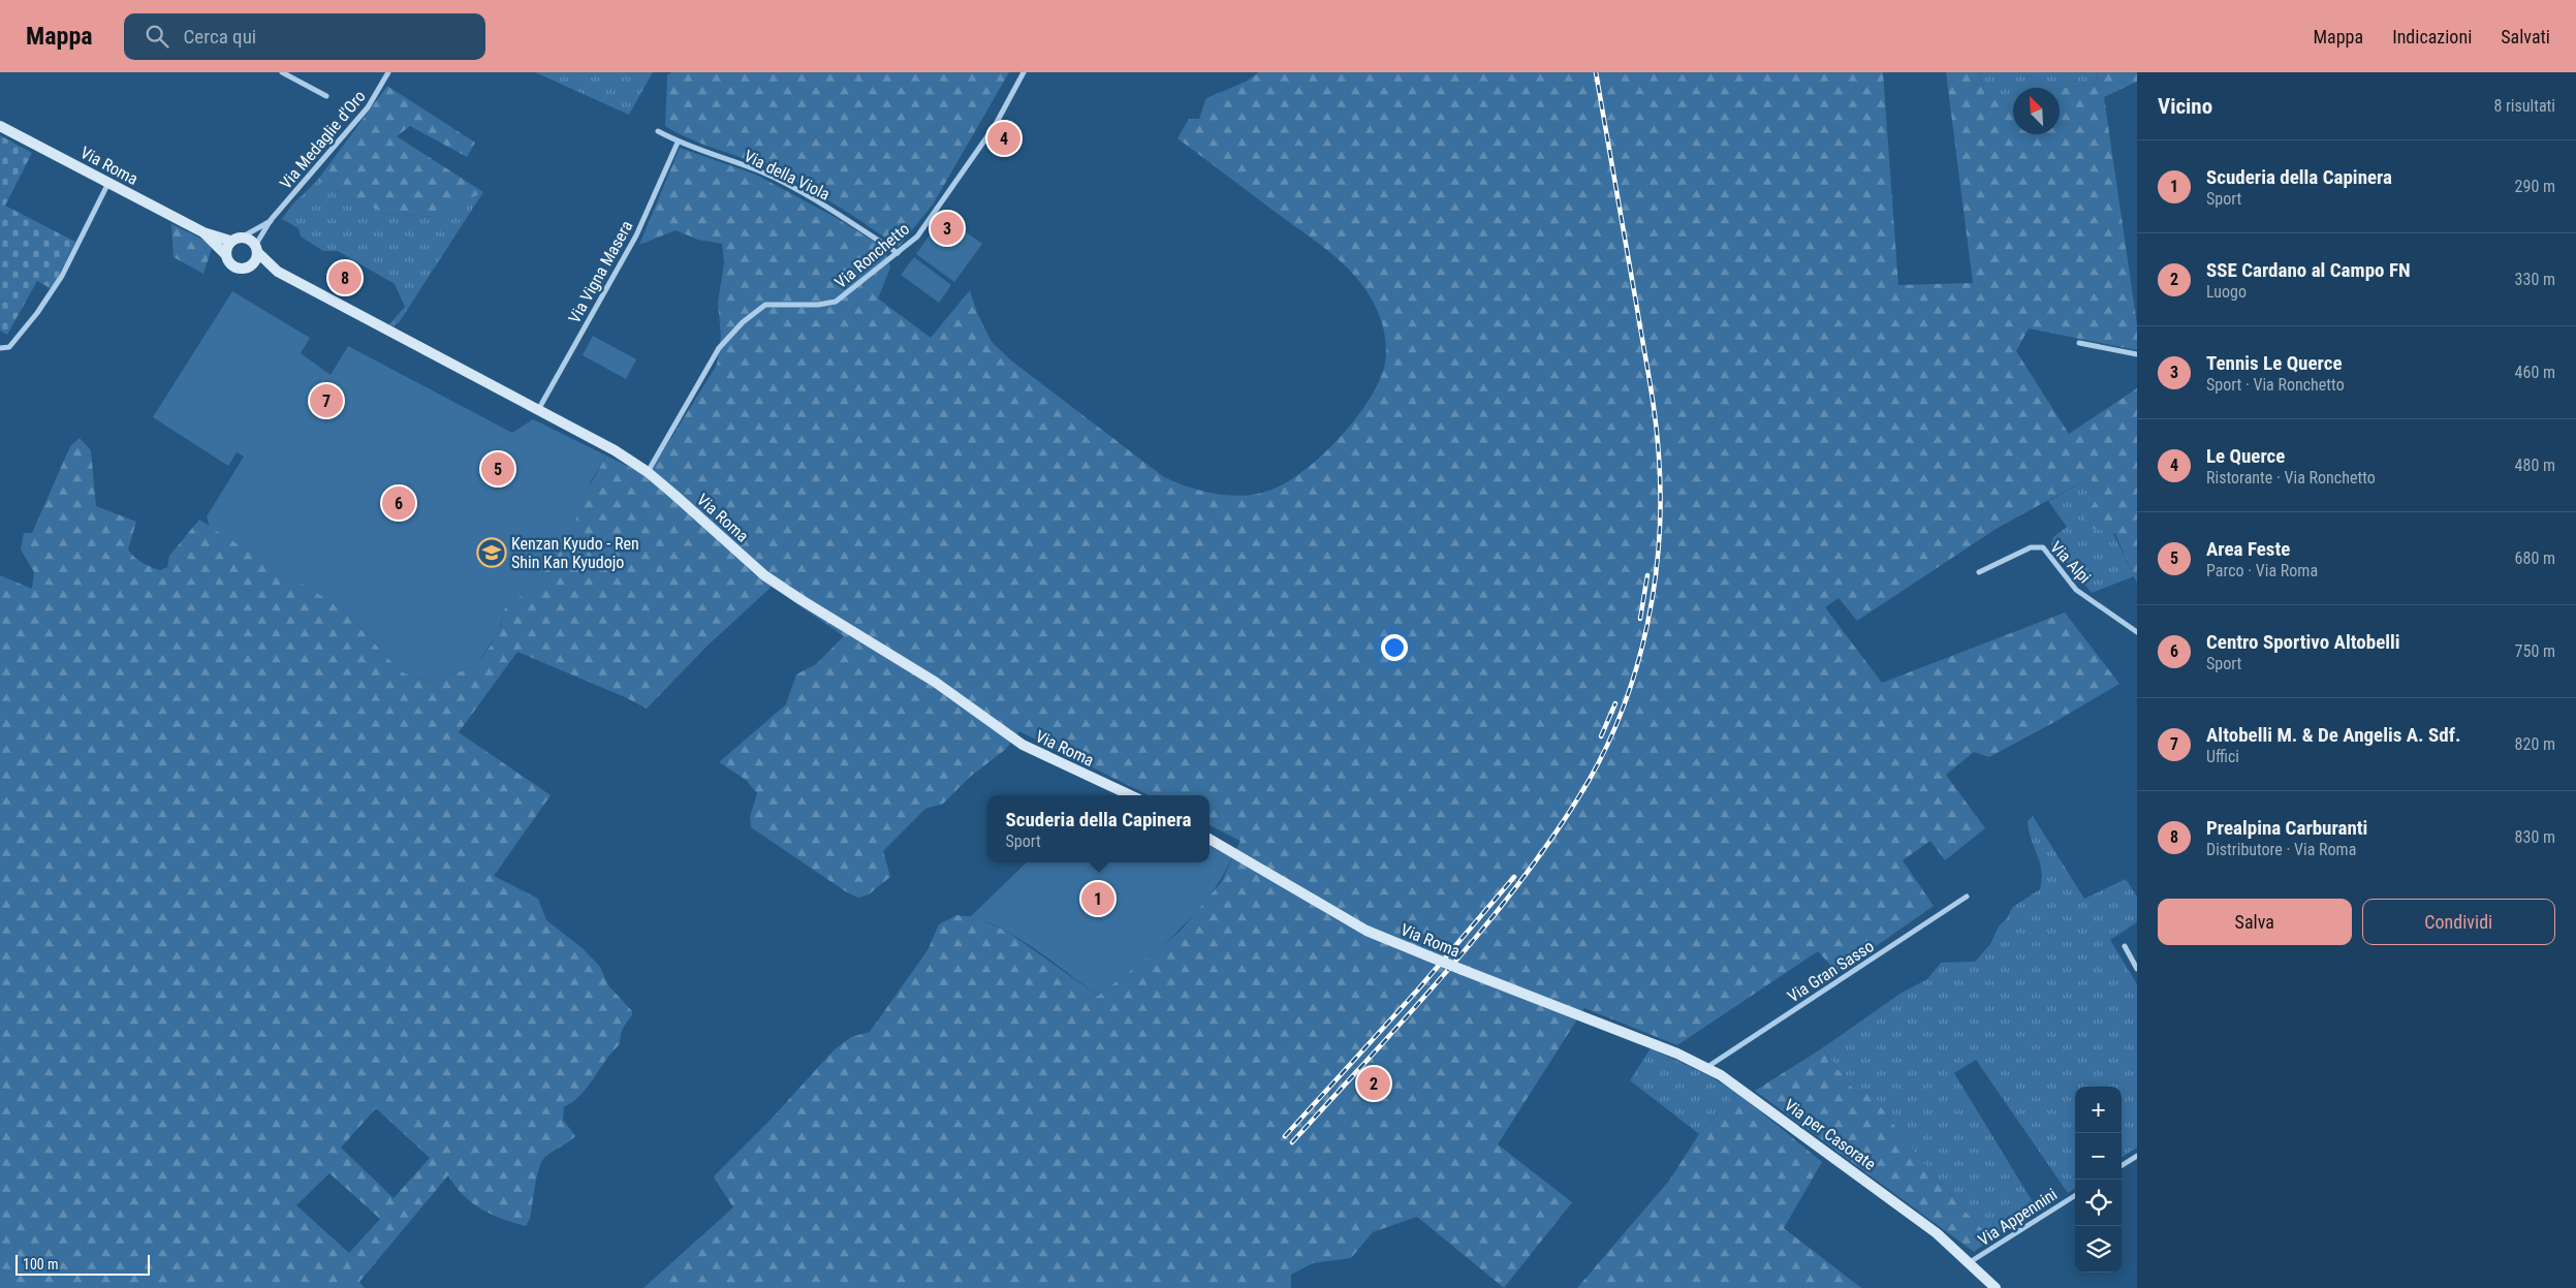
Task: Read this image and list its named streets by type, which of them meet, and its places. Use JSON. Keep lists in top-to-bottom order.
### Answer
{
  "streets": {
    "street": [
      "Via Medaglie d'Oro",
      "Via Roma",
      "Via della Viola",
      "Via Ronchetto",
      "Via Vigna Masera",
      "Via Alpi",
      "Via Gran Sasso",
      "Via per Casorate",
      "Via Appennini"
    ]
  },
  "crossings": [
    ["Via Medaglie d'Oro", "Via Roma"],
    ["Via Roma", "Via Ronchetto"],
    ["Via Roma", "Via Vigna Masera"],
    ["Via Roma", "Via per Casorate"],
    ["Via della Viola", "Via Ronchetto"],
    ["Via della Viola", "Via Vigna Masera"],
    ["Via Gran Sasso", "Via per Casorate"],
    ["Via per Casorate", "Via Appennini"]
  ],
  "places": {
    "school or university": ["Kenzan Kyudo - Ren Shin Kan Kyudojo"]
  },
  "scale_bar": "100 m",
  "north": "top left",
  "page": {
    "header": "Mappa",
    "search": "Cerca qui",
    "nav": ["Mappa", "Indicazioni", "Salvati"],
    "heading": ["Vicino", "8 risultati"],
    "pins": [
      "4",
      "3",
      "8",
      "7",
      "5",
      "6",
      "1",
      "2"
    ],
    "list": [
      {
        "mark": "1",
        "name": "Scuderia della Capinera",
        "note": "Sport",
        "value": "290 m"
      },
      {
        "mark": "2",
        "name": "SSE Cardano al Campo FN",
        "note": "Luogo",
        "value": "330 m"
      },
      {
        "mark": "3",
        "name": "Tennis Le Querce",
        "note": "Sport · Via Ronchetto",
        "value": "460 m"
      },
      {
        "mark": "4",
        "name": "Le Querce",
        "note": "Ristorante · Via Ronchetto",
        "value": "480 m"
      },
      {
        "mark": "5",
        "name": "Area Feste",
        "note": "Parco · Via Roma",
        "value": "680 m"
      },
      {
        "mark": "6",
        "name": "Centro Sportivo Altobelli",
        "note": "Sport",
        "value": "750 m"
      },
      {
        "mark": "7",
        "name": "Altobelli M. & De Angelis A. Sdf.",
        "note": "Uffici",
        "value": "820 m"
      },
      {
        "mark": "8",
        "name": "Prealpina Carburanti",
        "note": "Distributore · Via Roma",
        "value": "830 m"
      }
    ],
    "popup": ["Scuderia della Capinera", "Sport"],
    "buttons": ["Salva", "Condividi"],
    "map_buttons": ["+", "−"],
    "scale": "100 m"
  }
}
